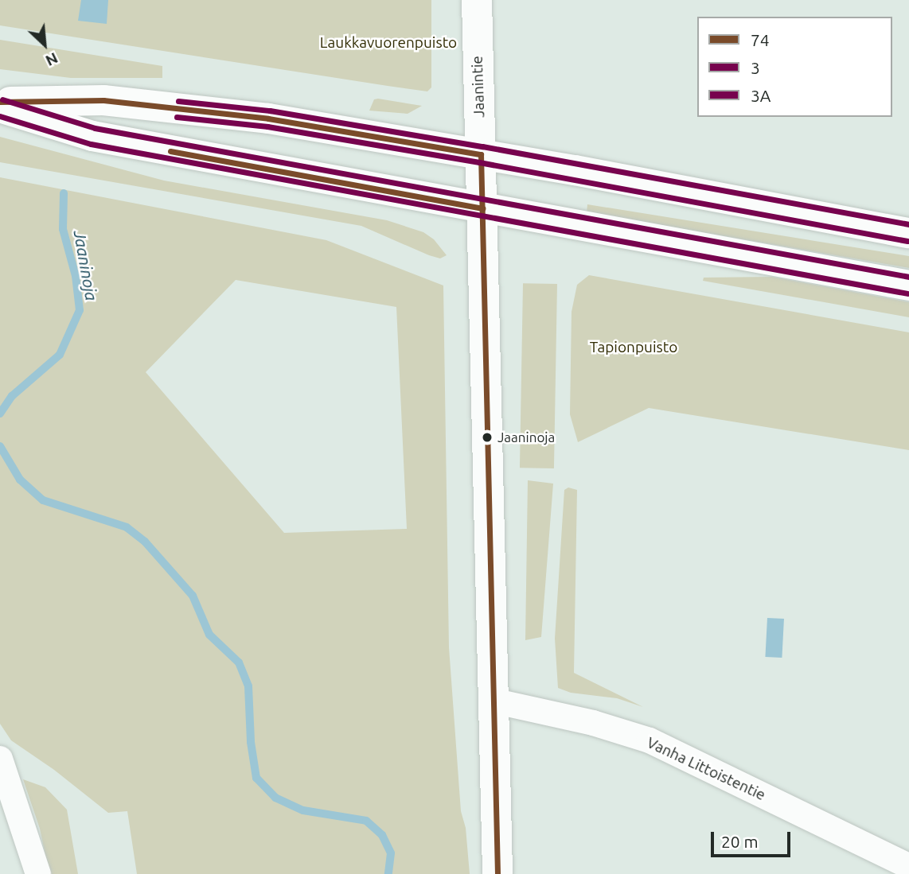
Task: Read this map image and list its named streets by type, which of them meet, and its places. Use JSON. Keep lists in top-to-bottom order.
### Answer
{
  "streets": {
    "main road": ["Jaanintie"],
    "street": ["Vanha Littoistentie"]
  },
  "crossings": [
    ["Jaanintie", "Vanha Littoistentie"]
  ],
  "water": ["Jaaninoja"],
  "parks": ["Laukkavuorenpuisto", "Tapionpuisto"],
  "places": ["Jaaninoja"],
  "lines": ["transit line 3A", "transit line 74", "transit line 3"],
  "legend": ["74", "3", "3A"],
  "scale_bar": "20 m",
  "north": "bottom right"
}
